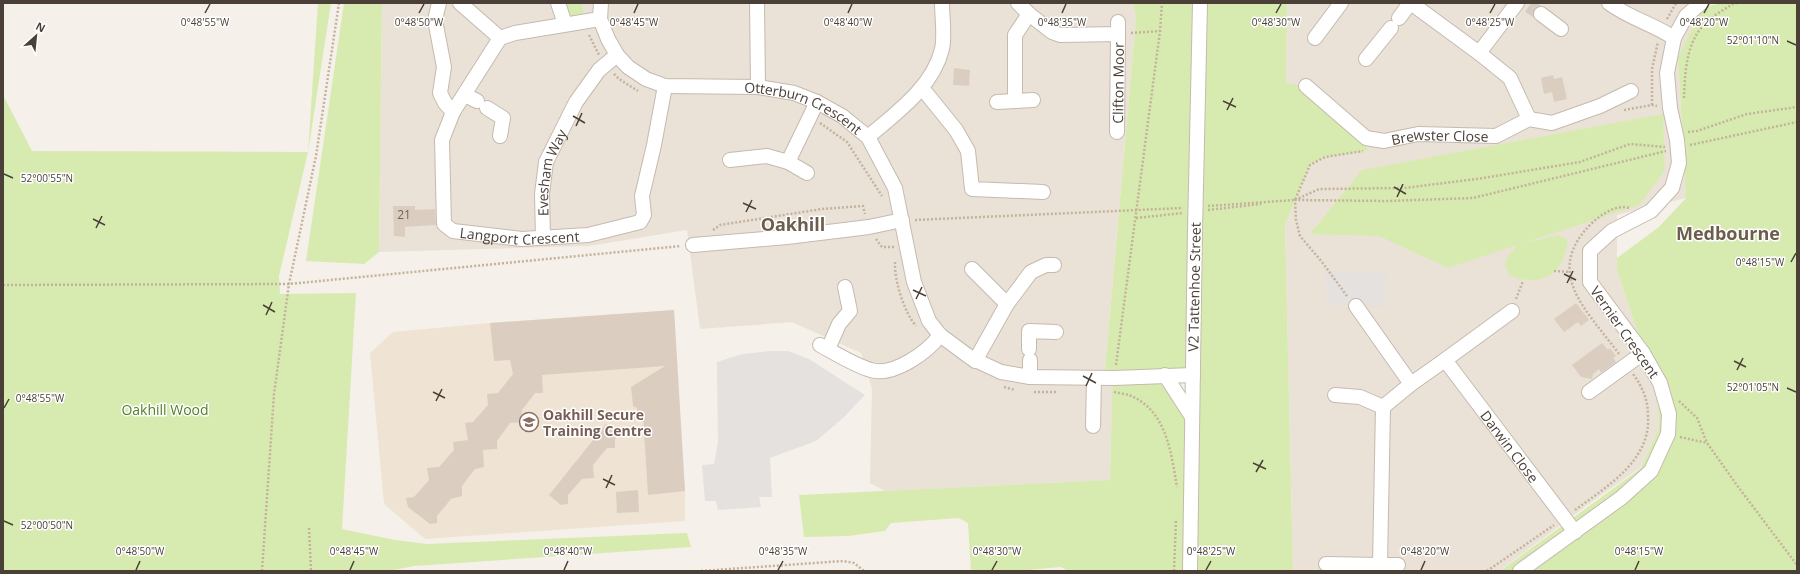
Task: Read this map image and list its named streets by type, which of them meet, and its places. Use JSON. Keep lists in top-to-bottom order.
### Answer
{
  "streets": {
    "street": [
      "Clifton Moor",
      "Otterburn Crescent",
      "Brewster Close",
      "Evesham Way",
      "Langport Crescent",
      "V2 Tattenhoe Street",
      "Vernier Crescent",
      "Darwin Close"
    ]
  },
  "crossings": [
    ["Otterburn Crescent", "Evesham Way"],
    ["Otterburn Crescent", "Langport Crescent"],
    ["Otterburn Crescent", "V2 Tattenhoe Street"],
    ["Evesham Way", "Langport Crescent"],
    ["Vernier Crescent", "Darwin Close"]
  ],
  "districts": ["Oakhill", "Medbourne"],
  "parks": ["Oakhill Wood"],
  "places": {
    "school or university": ["Oakhill Secure Training Centre"]
  },
  "house_numbers": ["21"],
  "north": "top right",
  "coordinates": [
    "0°48'55\"W",
    "0°48'50\"W",
    "0°48'45\"W",
    "0°48'40\"W",
    "0°48'35\"W",
    "0°48'30\"W",
    "0°48'25\"W",
    "0°48'20\"W",
    "52°01'10\"N",
    "52°00'55\"N",
    "0°48'15\"W",
    "52°01'05\"N",
    "52°00'50\"N"
  ]
}
